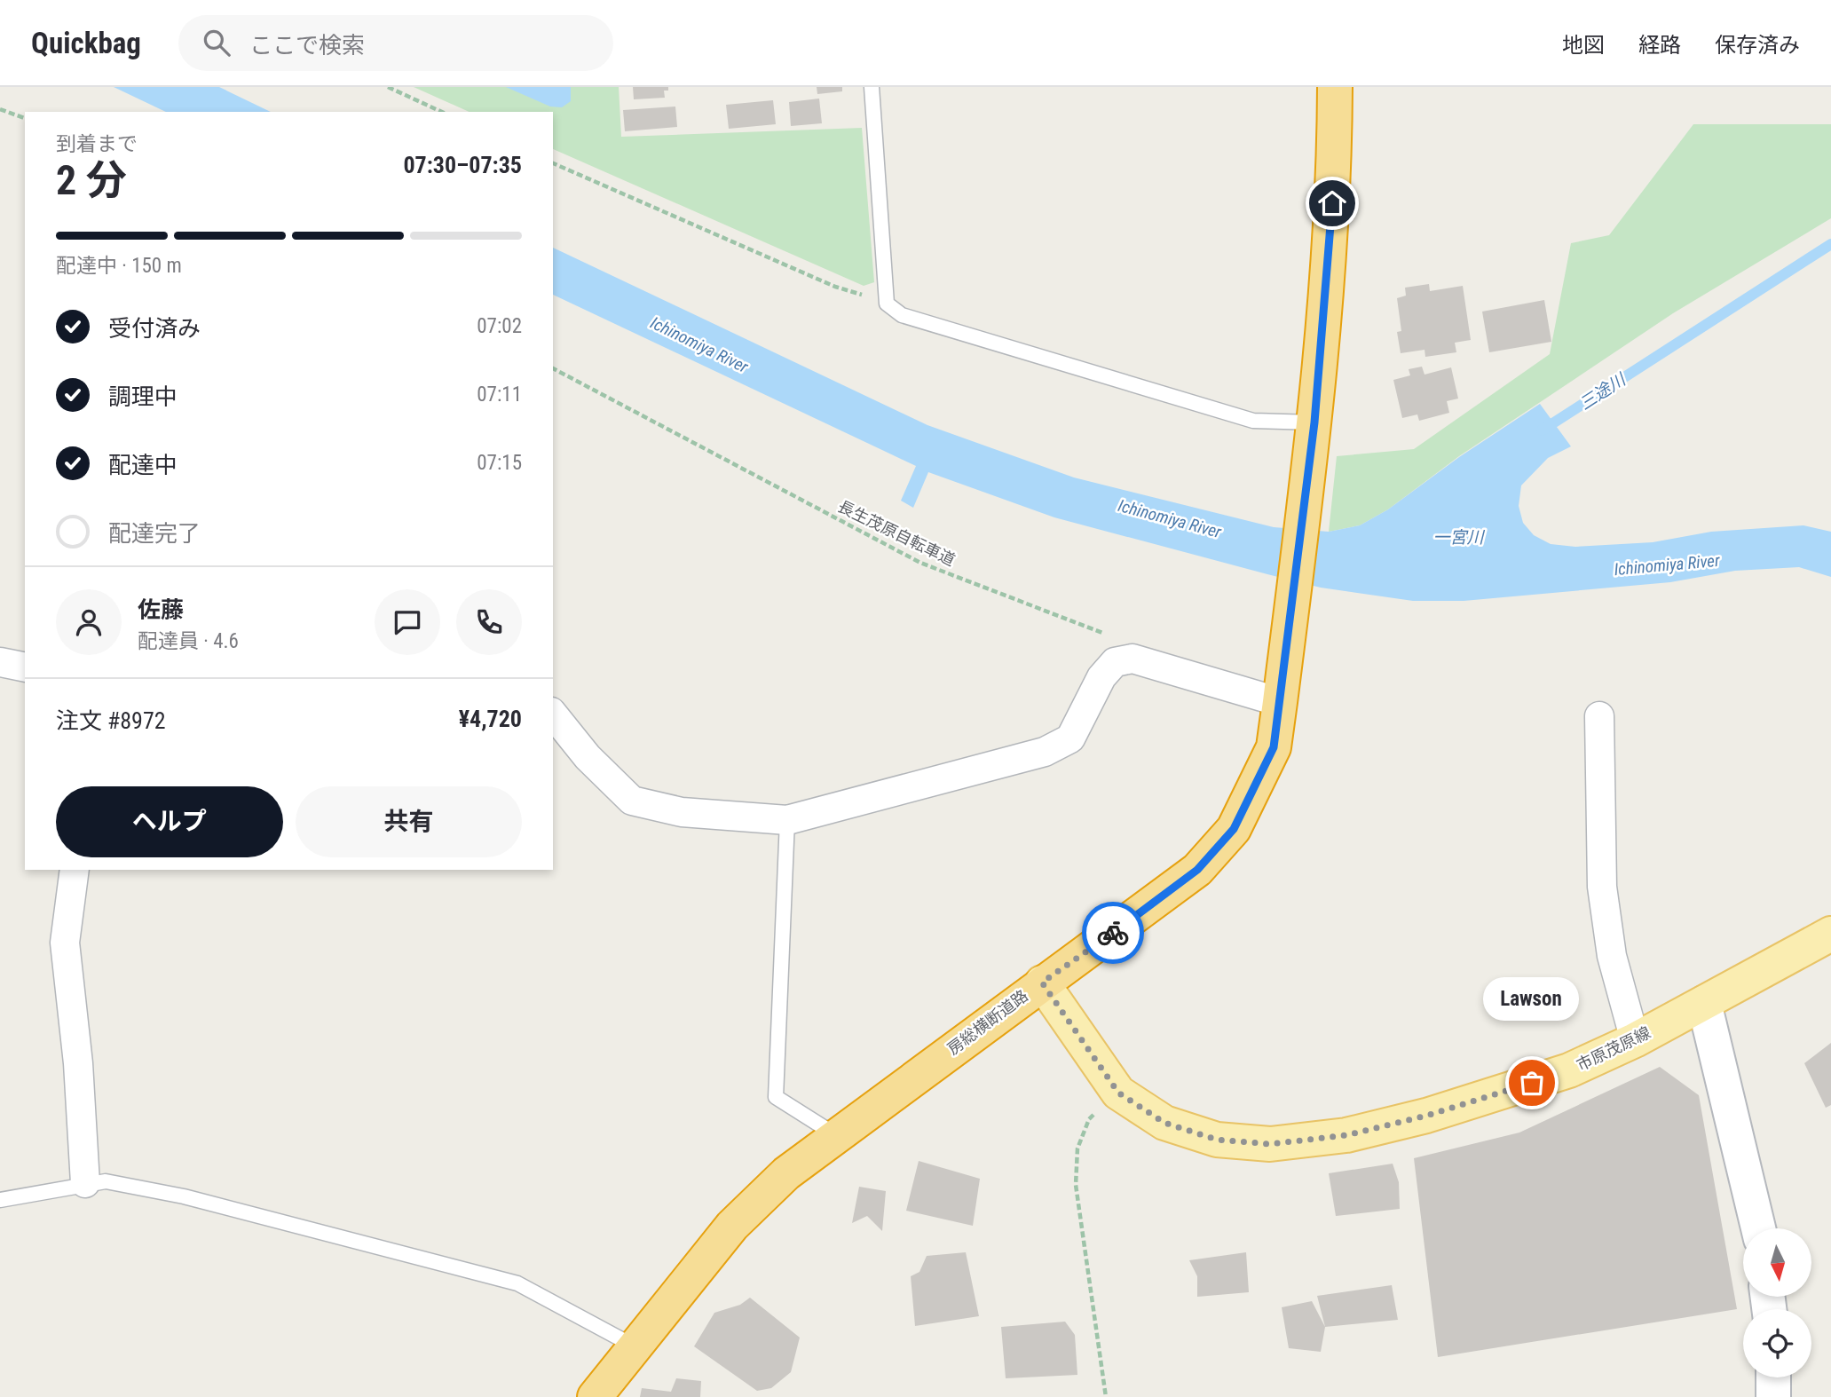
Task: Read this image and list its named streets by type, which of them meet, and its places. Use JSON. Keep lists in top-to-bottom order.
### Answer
{
  "streets": {
    "highway": ["房総横断道路"],
    "main road": ["市原茂原線"],
    "path": ["長生茂原自転車道"]
  },
  "crossings": [
    ["房総横断道路", "市原茂原線"]
  ],
  "water": ["Ichinomiya River", "三途川", "一宮川"],
  "places": ["Lawson"],
  "north": "bottom",
  "page": {
    "header": "Quickbag",
    "search": "ここで検索",
    "nav": ["地図", "経路", "保存済み"],
    "heading": ["2 分", "到着まで", "07:30–07:35"],
    "panel": [
      "佐藤",
      "配達員 · 4.6",
      "注文 #8972",
      "¥4,720"
    ],
    "bar": "配達中 · 150 m",
    "list": [
      ["受付済み", "07:02"],
      ["調理中", "07:11"],
      ["配達中", "07:15"],
      "配達完了"
    ],
    "buttons": ["ヘルプ", "共有"],
    "bubble": "Lawson"
  }
}
